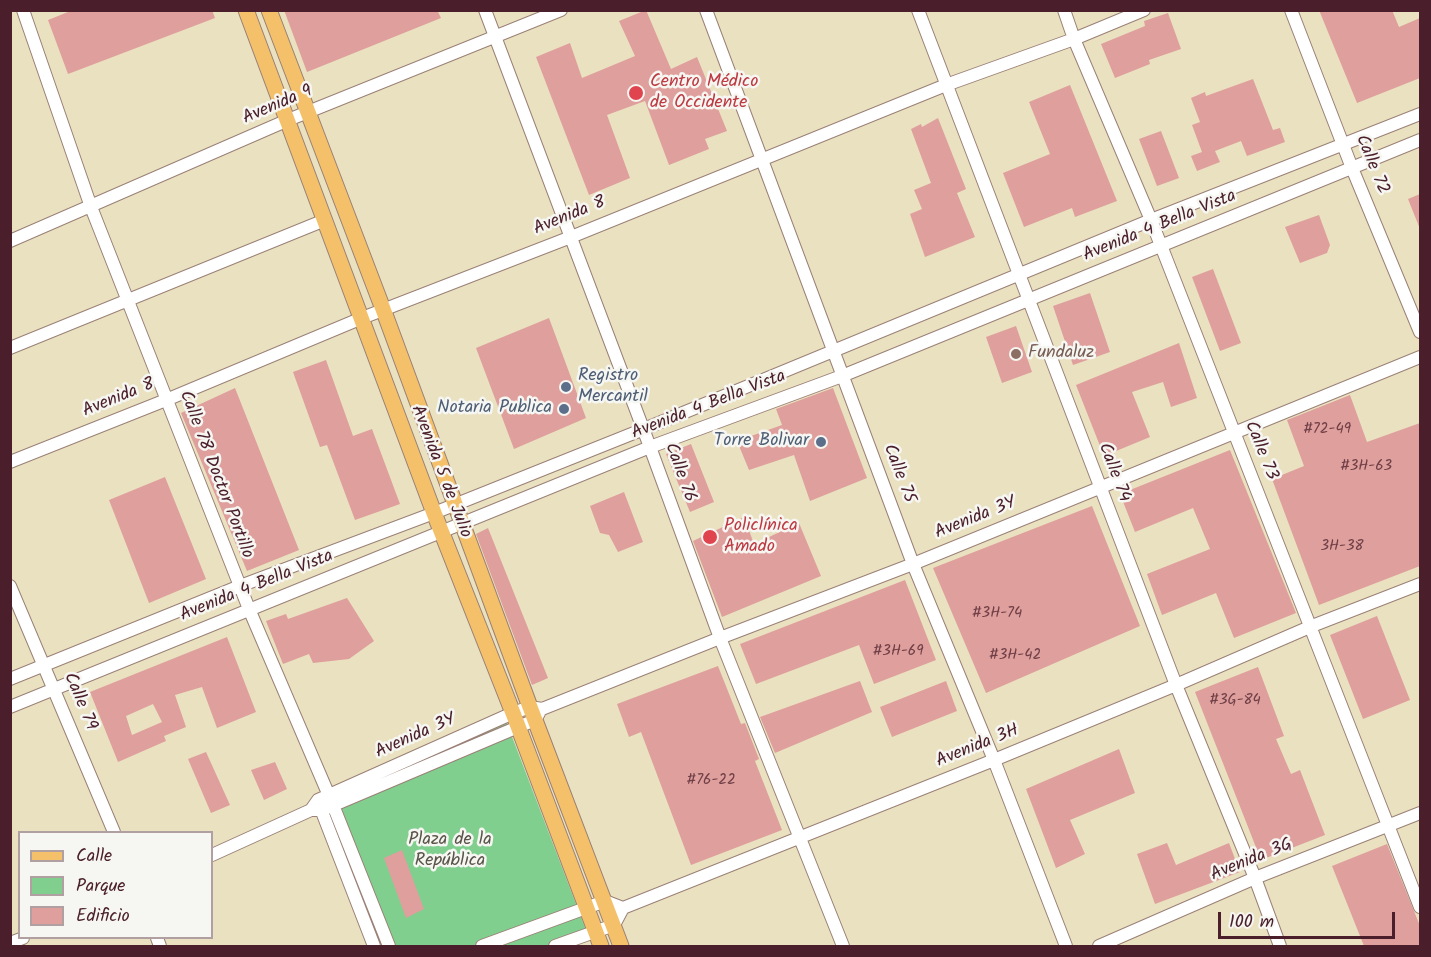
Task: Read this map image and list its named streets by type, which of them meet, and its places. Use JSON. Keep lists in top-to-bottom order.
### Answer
{
  "streets": {
    "main road": ["Avenida 5 de Julio"],
    "street": [
      "Avenida 9",
      "Calle 72",
      "Avenida 8",
      "Avenida 4 Bella Vista",
      "Calle 73",
      "Calle 76",
      "Calle 74",
      "Calle 75",
      "Calle 78 Doctor Portillo",
      "Avenida 3Y",
      "Calle 79",
      "Avenida 3H",
      "Avenida 3G"
    ]
  },
  "crossings": [
    ["Avenida 9", "Avenida 5 de Julio"],
    ["Avenida 9", "Calle 76"],
    ["Avenida 9", "Calle 78 Doctor Portillo"],
    ["Calle 72", "Avenida 4 Bella Vista"],
    ["Avenida 8", "Calle 73"],
    ["Avenida 8", "Avenida 5 de Julio"],
    ["Avenida 8", "Calle 76"],
    ["Avenida 8", "Calle 74"],
    ["Avenida 8", "Calle 75"],
    ["Avenida 8", "Calle 78 Doctor Portillo"],
    ["Avenida 4 Bella Vista", "Calle 73"],
    ["Avenida 4 Bella Vista", "Avenida 5 de Julio"],
    ["Avenida 4 Bella Vista", "Calle 76"],
    ["Avenida 4 Bella Vista", "Calle 74"],
    ["Avenida 4 Bella Vista", "Calle 75"],
    ["Avenida 4 Bella Vista", "Calle 78 Doctor Portillo"],
    ["Avenida 4 Bella Vista", "Calle 79"],
    ["Calle 73", "Avenida 3Y"],
    ["Calle 73", "Avenida 3H"],
    ["Calle 73", "Avenida 3G"],
    ["Avenida 5 de Julio", "Avenida 3Y"],
    ["Calle 76", "Avenida 3Y"],
    ["Calle 76", "Avenida 3H"],
    ["Calle 74", "Avenida 3Y"],
    ["Calle 74", "Avenida 3H"],
    ["Calle 74", "Avenida 3G"],
    ["Calle 75", "Avenida 3Y"],
    ["Calle 75", "Avenida 3H"],
    ["Calle 78 Doctor Portillo", "Avenida 3Y"]
  ],
  "parks": ["Plaza de la República"],
  "places": [
    "Centro Médico de Occidente",
    "Fundaluz",
    "Registro Mercantil",
    "Notaria Publica",
    "Torre Bolivar",
    "Policlínica Amado"
  ],
  "house_numbers": [
    "#72-49",
    "#3H-63",
    "3H-38",
    "#3H-74",
    "#3H-69",
    "#3H-42",
    "#3G-84",
    "#76-22"
  ],
  "legend": ["Calle", "Parque", "Edificio"],
  "scale_bar": "100 m"
}
